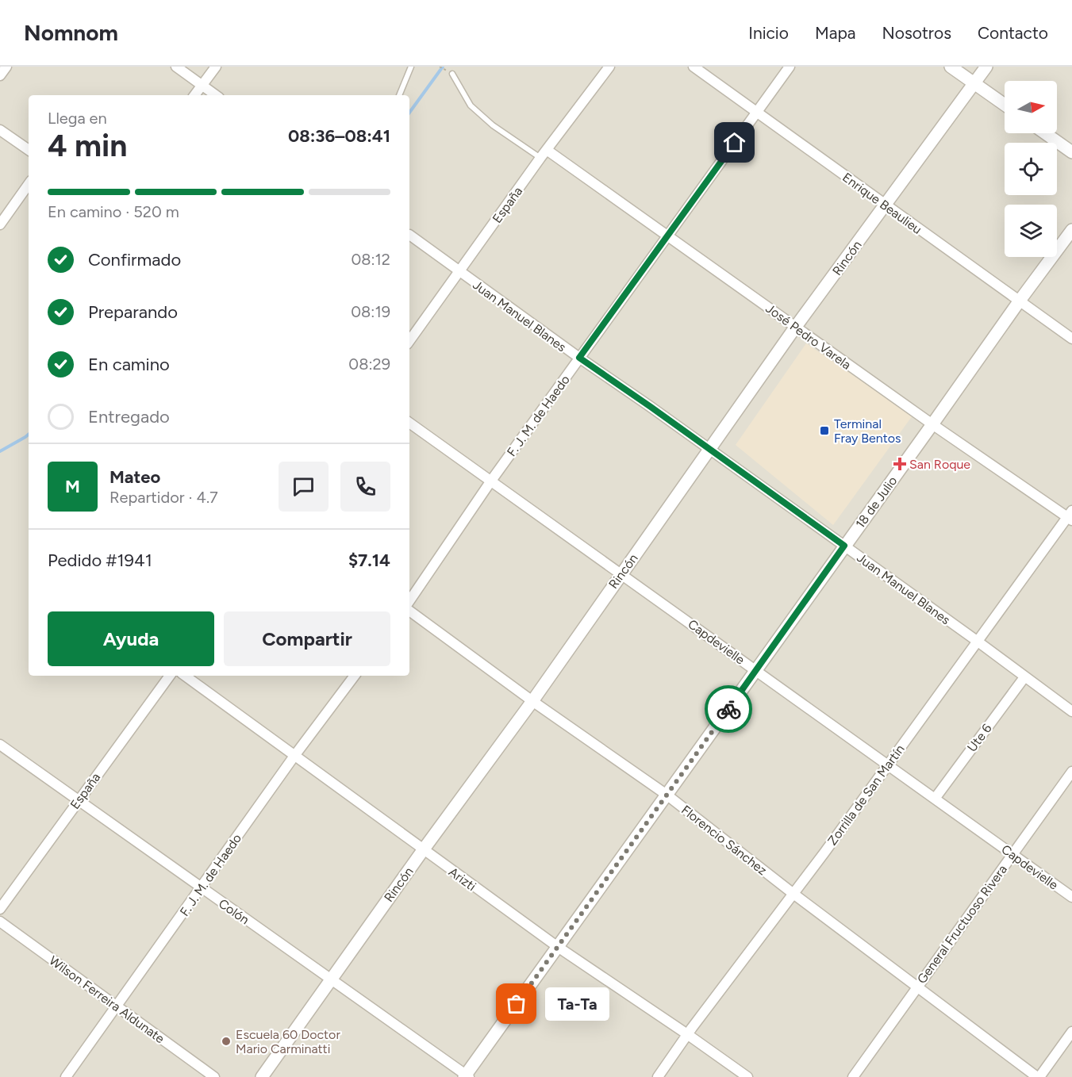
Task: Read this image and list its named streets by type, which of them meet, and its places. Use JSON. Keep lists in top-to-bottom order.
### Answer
{
  "streets": {
    "street": [
      "Enrique Beaulieu",
      "España",
      "Rincón",
      "Juan Manuel Blanes",
      "José Pedro Varela",
      "F. J. M. de Haedo",
      "18 de Julio",
      "Capdevielle",
      "Ute 6",
      "Zorrilla de San Martín",
      "Florencio Sánchez",
      "Arizti",
      "Colón",
      "General Fructuoso Rivera",
      "Wilson Ferreira Aldunate"
    ]
  },
  "crossings": [
    ["Enrique Beaulieu", "Rincón"],
    ["Enrique Beaulieu", "F. J. M. de Haedo"],
    ["Enrique Beaulieu", "18 de Julio"],
    ["España", "Juan Manuel Blanes"],
    ["España", "José Pedro Varela"],
    ["España", "Colón"],
    ["Rincón", "Juan Manuel Blanes"],
    ["Rincón", "José Pedro Varela"],
    ["Rincón", "Capdevielle"],
    ["Rincón", "Florencio Sánchez"],
    ["Rincón", "Arizti"],
    ["Rincón", "Colón"],
    ["Juan Manuel Blanes", "F. J. M. de Haedo"],
    ["Juan Manuel Blanes", "18 de Julio"],
    ["Juan Manuel Blanes", "Ute 6"],
    ["Juan Manuel Blanes", "Zorrilla de San Martín"],
    ["José Pedro Varela", "F. J. M. de Haedo"],
    ["José Pedro Varela", "18 de Julio"],
    ["José Pedro Varela", "Zorrilla de San Martín"],
    ["F. J. M. de Haedo", "Capdevielle"],
    ["F. J. M. de Haedo", "Arizti"],
    ["F. J. M. de Haedo", "Colón"],
    ["F. J. M. de Haedo", "Wilson Ferreira Aldunate"],
    ["18 de Julio", "Capdevielle"],
    ["18 de Julio", "Florencio Sánchez"],
    ["18 de Julio", "Arizti"],
    ["18 de Julio", "Colón"],
    ["Capdevielle", "Ute 6"],
    ["Capdevielle", "Zorrilla de San Martín"],
    ["Capdevielle", "General Fructuoso Rivera"],
    ["Zorrilla de San Martín", "Florencio Sánchez"],
    ["Zorrilla de San Martín", "Arizti"],
    ["Florencio Sánchez", "General Fructuoso Rivera"]
  ],
  "places": {
    "transit": ["Terminal Fray Bentos"],
    "health": ["San Roque"],
    "other": ["Ta-Ta", "Escuela 60 Doctor Mario Carminatti"]
  },
  "north": "right",
  "page": {
    "header": "Nomnom",
    "nav": [
      "Inicio",
      "Mapa",
      "Nosotros",
      "Contacto"
    ],
    "heading": ["4 min", "Llega en", "08:36–08:41"],
    "panel": [
      "Mateo",
      "Repartidor · 4.7",
      "Pedido #1941",
      "$7.14"
    ],
    "bar": "En camino · 520 m",
    "list": [
      ["Confirmado", "08:12"],
      ["Preparando", "08:19"],
      ["En camino", "08:29"],
      "Entregado"
    ],
    "round": "M",
    "buttons": ["Ayuda", "Compartir"],
    "bubble": "Ta-Ta"
  }
}
